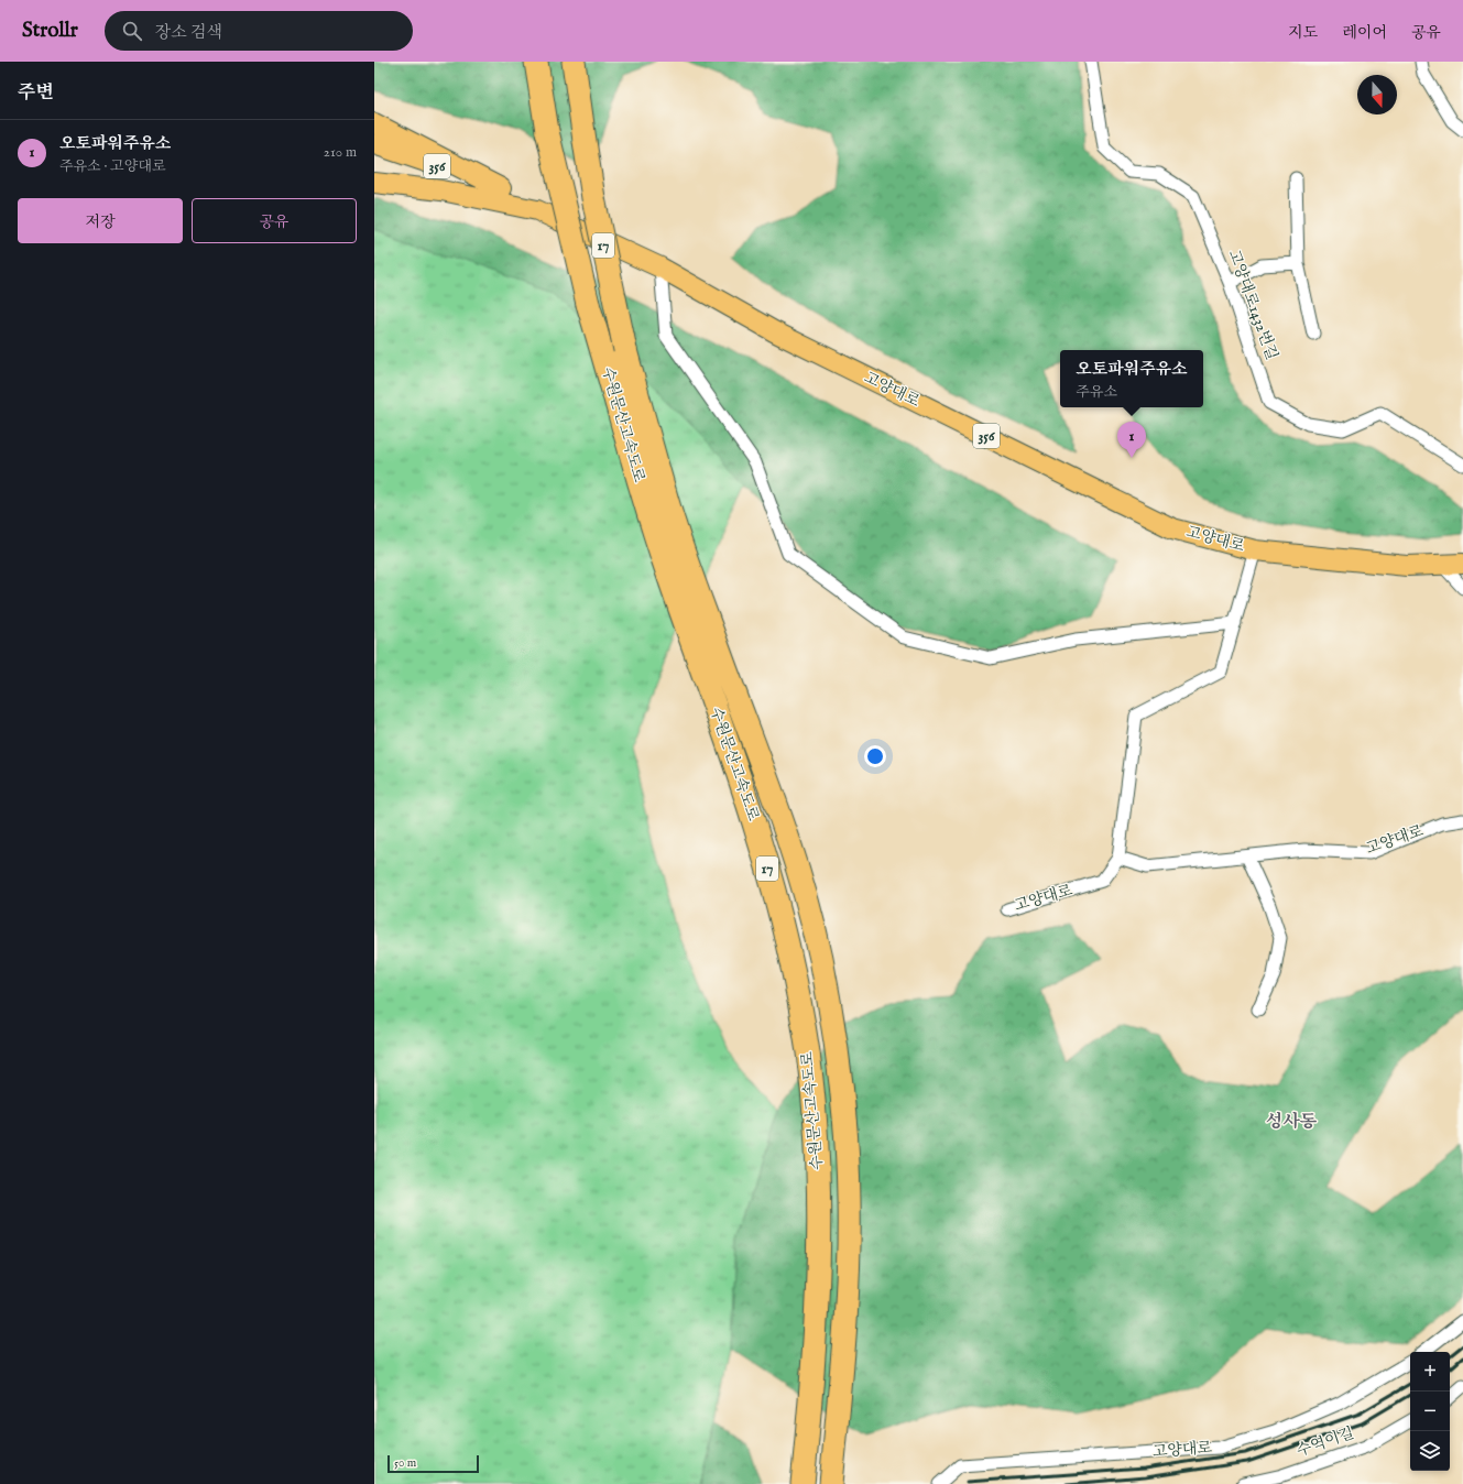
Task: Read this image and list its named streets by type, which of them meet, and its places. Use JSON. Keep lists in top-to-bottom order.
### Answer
{
  "streets": {
    "highway": ["17", "수원문산고속도로"],
    "main road": ["356", "고양대로"],
    "street": ["고양대로1432번길", "수역이길"]
  },
  "districts": ["성사동"],
  "scale_bar": "50 m",
  "north": "bottom",
  "page": {
    "header": "Strollr",
    "search": "장소 검색",
    "nav": ["지도", "레이어", "공유"],
    "heading": "주변",
    "list": [
      {
        "mark": "1",
        "name": "오토파워주유소",
        "note": "주유소 · 고양대로",
        "value": "210 m"
      }
    ],
    "buttons": ["저장", "공유"],
    "popup": ["오토파워주유소", "주유소"],
    "pins": "1",
    "map_buttons": ["+", "−"],
    "scale": "50 m"
  }
}
